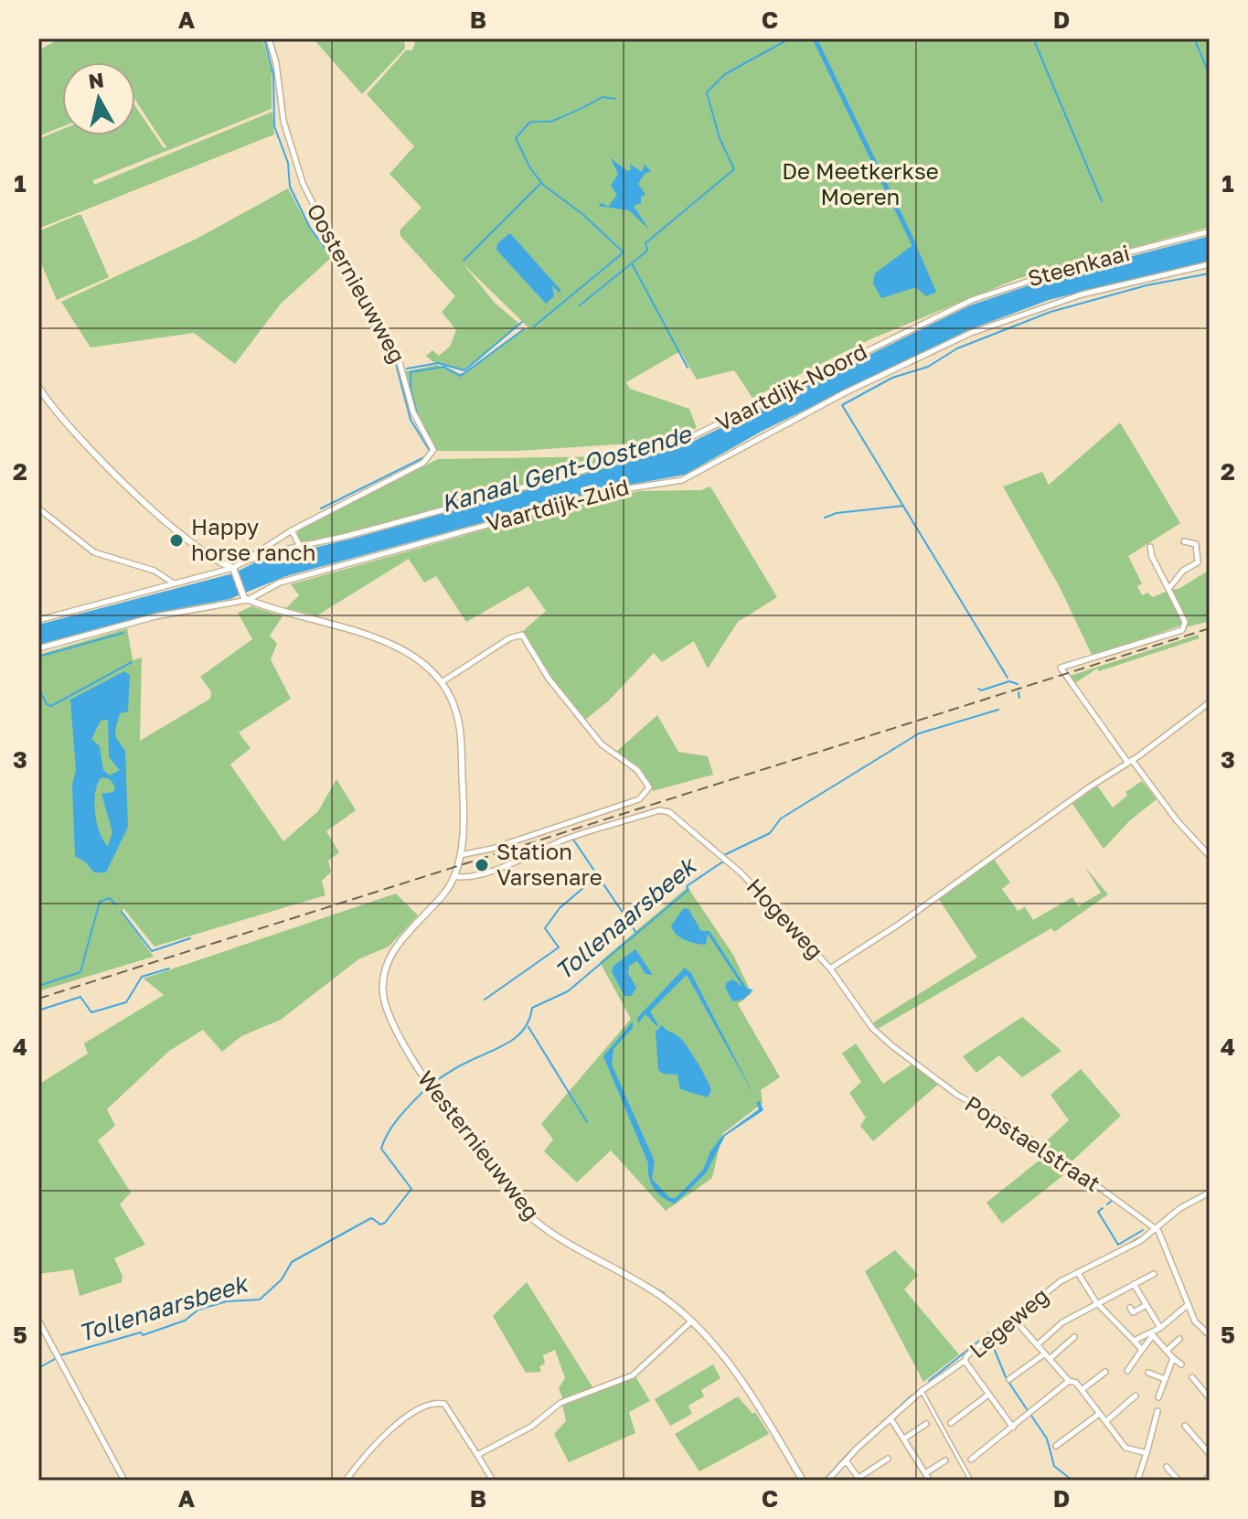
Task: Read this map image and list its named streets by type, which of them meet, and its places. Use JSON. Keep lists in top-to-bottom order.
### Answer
{
  "streets": {
    "street": [
      "Steenkaai",
      "Oosternieuwweg",
      "Vaartdijk-Noord",
      "Vaartdijk-Zuid",
      "Hogeweg",
      "Popstaelstraat",
      "Westernieuwweg",
      "Legeweg"
    ]
  },
  "crossings": [
    ["Steenkaai", "Vaartdijk-Noord"],
    ["Oosternieuwweg", "Vaartdijk-Noord"],
    ["Vaartdijk-Zuid", "Westernieuwweg"],
    ["Hogeweg", "Popstaelstraat"],
    ["Hogeweg", "Westernieuwweg"],
    ["Popstaelstraat", "Legeweg"]
  ],
  "water": ["Kanaal Gent-Oostende", "Tollenaarsbeek"],
  "parks": ["De Meetkerkse Moeren"],
  "places": ["Happy horse ranch", "Station Varsenare"],
  "north": "top",
  "grid": {
    "columns": [
      "A",
      "B",
      "C",
      "D"
    ],
    "rows": [
      "1",
      "2",
      "3",
      "4",
      "5"
    ]
  }
}
